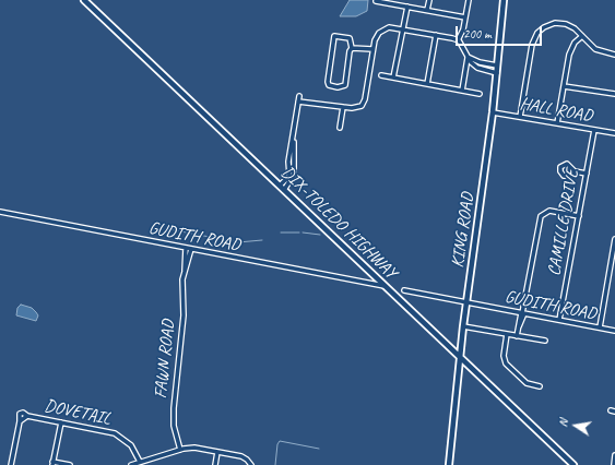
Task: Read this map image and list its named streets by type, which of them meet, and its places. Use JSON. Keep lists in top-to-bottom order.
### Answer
{
  "streets": {
    "main road": ["DIX-TOLEDO HIGHWAY", "KING ROAD"],
    "street": [
      "HALL ROAD",
      "CAMILLE DRIVE",
      "GUDITH ROAD",
      "FAWN ROAD",
      "DOVETAIL"
    ]
  },
  "crossings": [
    ["HALL ROAD", "CAMILLE DRIVE"],
    ["HALL ROAD", "KING ROAD"],
    ["DIX-TOLEDO HIGHWAY", "KING ROAD"],
    ["DIX-TOLEDO HIGHWAY", "GUDITH ROAD"],
    ["CAMILLE DRIVE", "GUDITH ROAD"],
    ["KING ROAD", "GUDITH ROAD"],
    ["GUDITH ROAD", "FAWN ROAD"]
  ],
  "scale_bar": "200 m",
  "north": "left"
}
